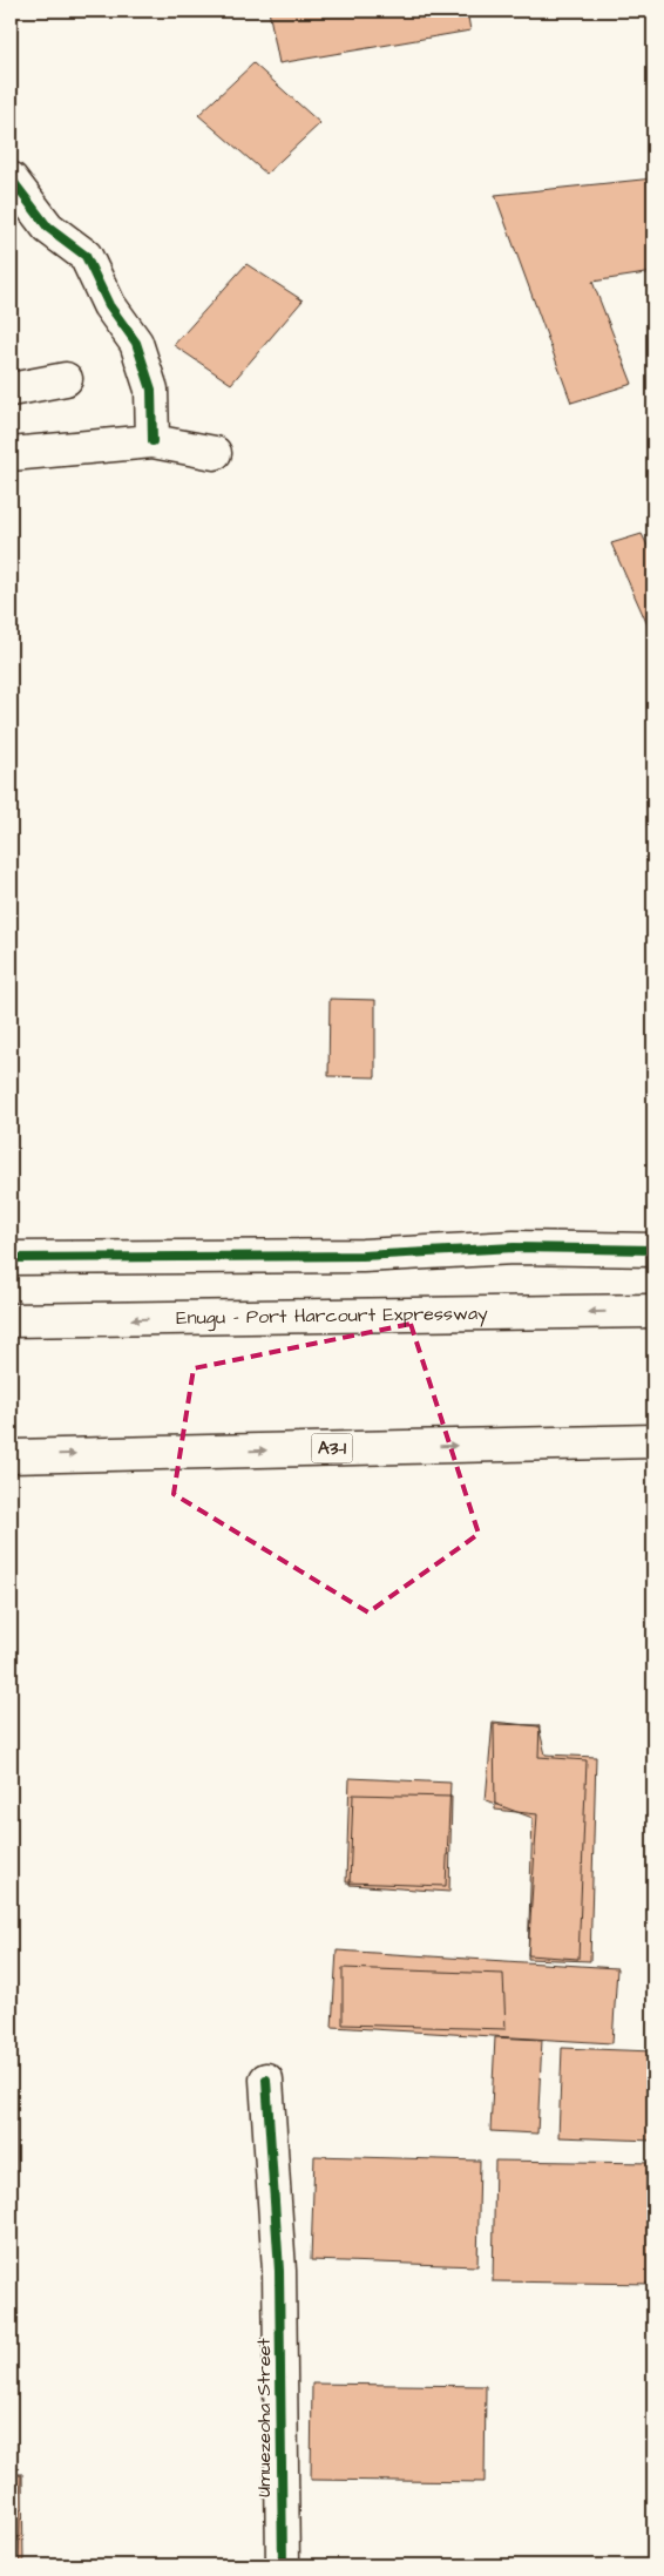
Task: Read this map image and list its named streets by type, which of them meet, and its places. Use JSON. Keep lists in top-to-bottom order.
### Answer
{
  "streets": {
    "main road": ["Enugu - Port Harcourt Expressway", "A3-1", "Umuezeoha Street"]
  }
}
